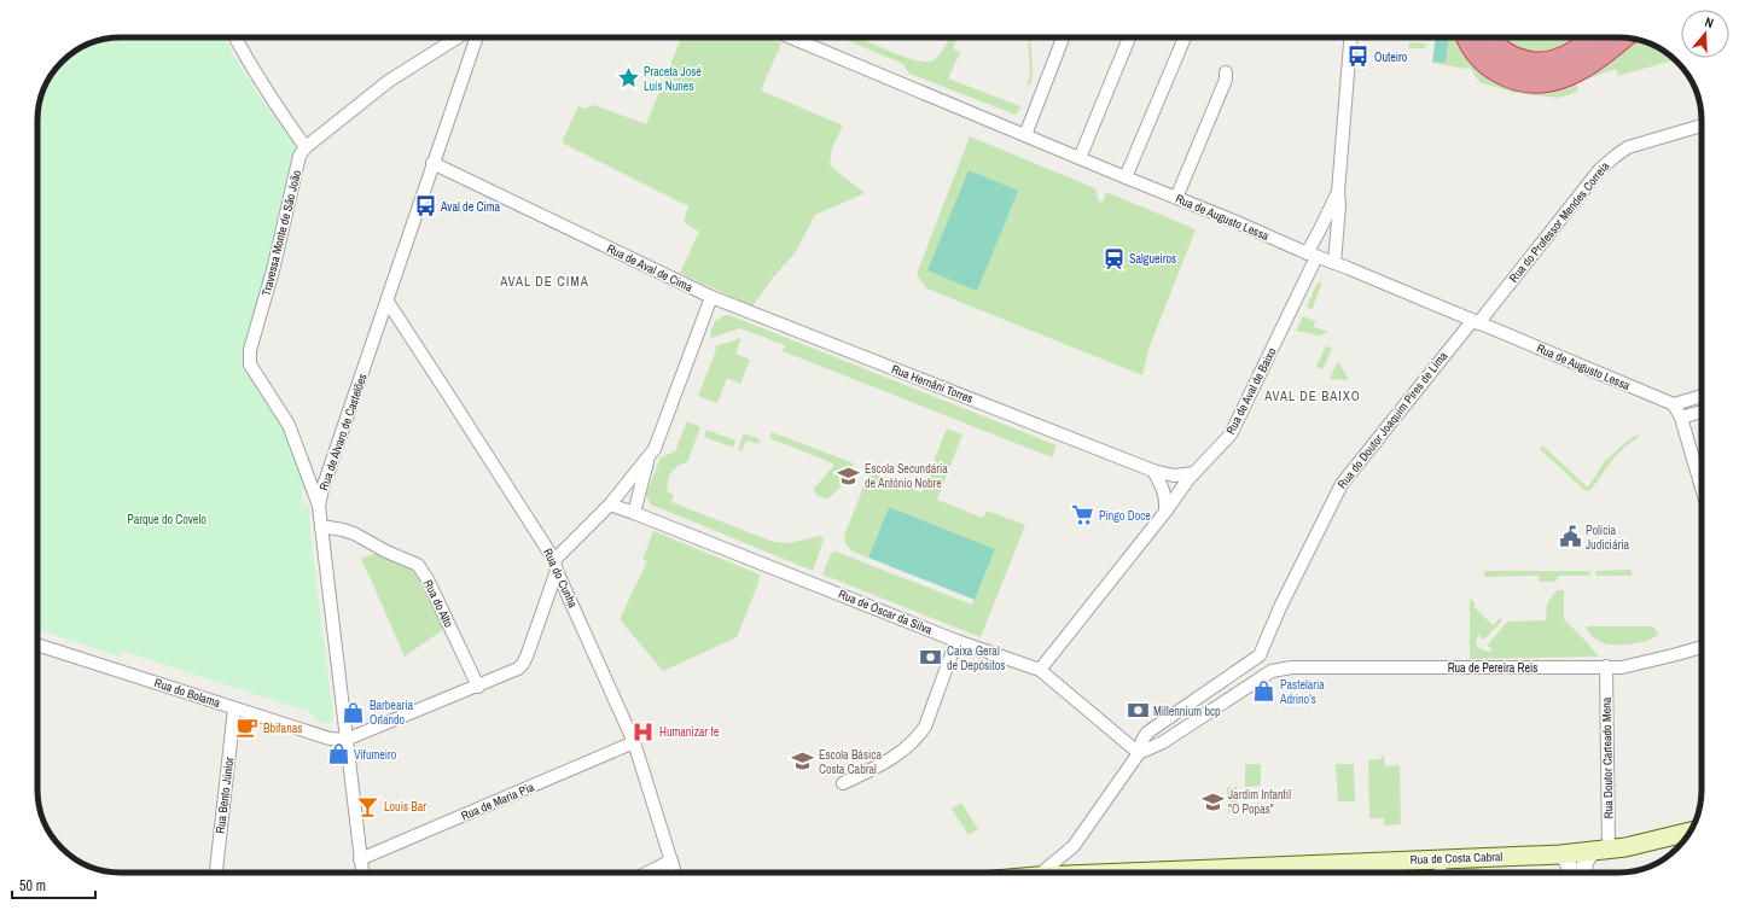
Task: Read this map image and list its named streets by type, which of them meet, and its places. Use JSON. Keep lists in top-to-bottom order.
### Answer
{
  "streets": {
    "main road": ["Rua de Costa Cabral"],
    "street": [
      "Rua de Augusto Lessa",
      "Rua do Professor Mendes Correia",
      "Travessa Monte de São João",
      "Rua de Aval de Cima",
      "Rua Hernâni Torres",
      "Rua de Aval de Baixo",
      "Rua do Doutor Joaquim Pires de Lima",
      "Rua de Álvaro de Castelões",
      "Rua do Cunha",
      "Rua do Alto",
      "Rua de Óscar da Silva",
      "Rua de Pereira Reis",
      "Rua do Bolama",
      "Rua Doutor Carteado Mena",
      "Rua Bento Júnior",
      "Rua de Maria Pia"
    ]
  },
  "crossings": [
    ["Rua de Augusto Lessa", "Rua do Professor Mendes Correia"],
    ["Rua de Augusto Lessa", "Rua de Aval de Baixo"],
    ["Rua de Augusto Lessa", "Rua do Doutor Joaquim Pires de Lima"],
    ["Rua do Professor Mendes Correia", "Rua do Doutor Joaquim Pires de Lima"],
    ["Travessa Monte de São João", "Rua de Álvaro de Castelões"],
    ["Rua de Aval de Cima", "Rua Hernâni Torres"],
    ["Rua de Aval de Cima", "Rua de Álvaro de Castelões"],
    ["Rua Hernâni Torres", "Rua de Aval de Baixo"],
    ["Rua de Aval de Baixo", "Rua de Óscar da Silva"],
    ["Rua de Álvaro de Castelões", "Rua do Cunha"],
    ["Rua de Álvaro de Castelões", "Rua do Alto"],
    ["Rua de Álvaro de Castelões", "Rua do Bolama"],
    ["Rua de Álvaro de Castelões", "Rua de Maria Pia"],
    ["Rua do Cunha", "Rua de Maria Pia"],
    ["Rua de Pereira Reis", "Rua Doutor Carteado Mena"],
    ["Rua do Bolama", "Rua Bento Júnior"],
    ["Rua Doutor Carteado Mena", "Rua de Costa Cabral"]
  ],
  "districts": ["AVAL DE CIMA", "AVAL DE BAIXO"],
  "parks": ["Parque do Covelo"],
  "places": {
    "bus stop": ["Outeiro", "Aval de Cima"],
    "place": ["Praceta José Luís Nunes"],
    "station": ["Salgueiros"],
    "school or university": ["Escola Secundária de António Nobre", "Escola Básica Costa Cabral", "Jardim Infantil \"O Popas\""],
    "supermarket": ["Pingo Doce"],
    "public building": ["Polícia Judiciária"],
    "bank": ["Caixa Geral de Depósitos", "Millennium bcp"],
    "shop": ["Pastelaria Adrino's", "Barbearia Orlando", "Vifumeiro"],
    "cafe": ["Bbifanas"],
    "hospital": ["Humanizar te"],
    "bar": ["Louis Bar"]
  },
  "scale_bar": "50 m",
  "north": "top"
}
